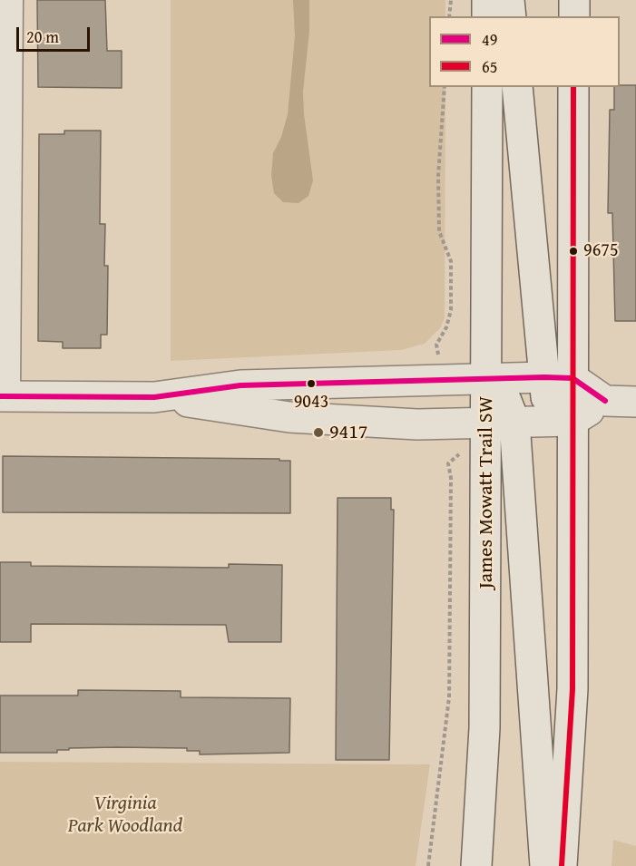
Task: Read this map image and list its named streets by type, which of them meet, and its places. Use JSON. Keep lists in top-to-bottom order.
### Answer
{
  "streets": {
    "main road": ["James Mowatt Trail SW"]
  },
  "parks": ["Virginia Park Woodland"],
  "places": ["9675", "9043", "9417"],
  "lines": ["transit line 65", "transit line 49"],
  "legend": ["49", "65"],
  "scale_bar": "20 m"
}
